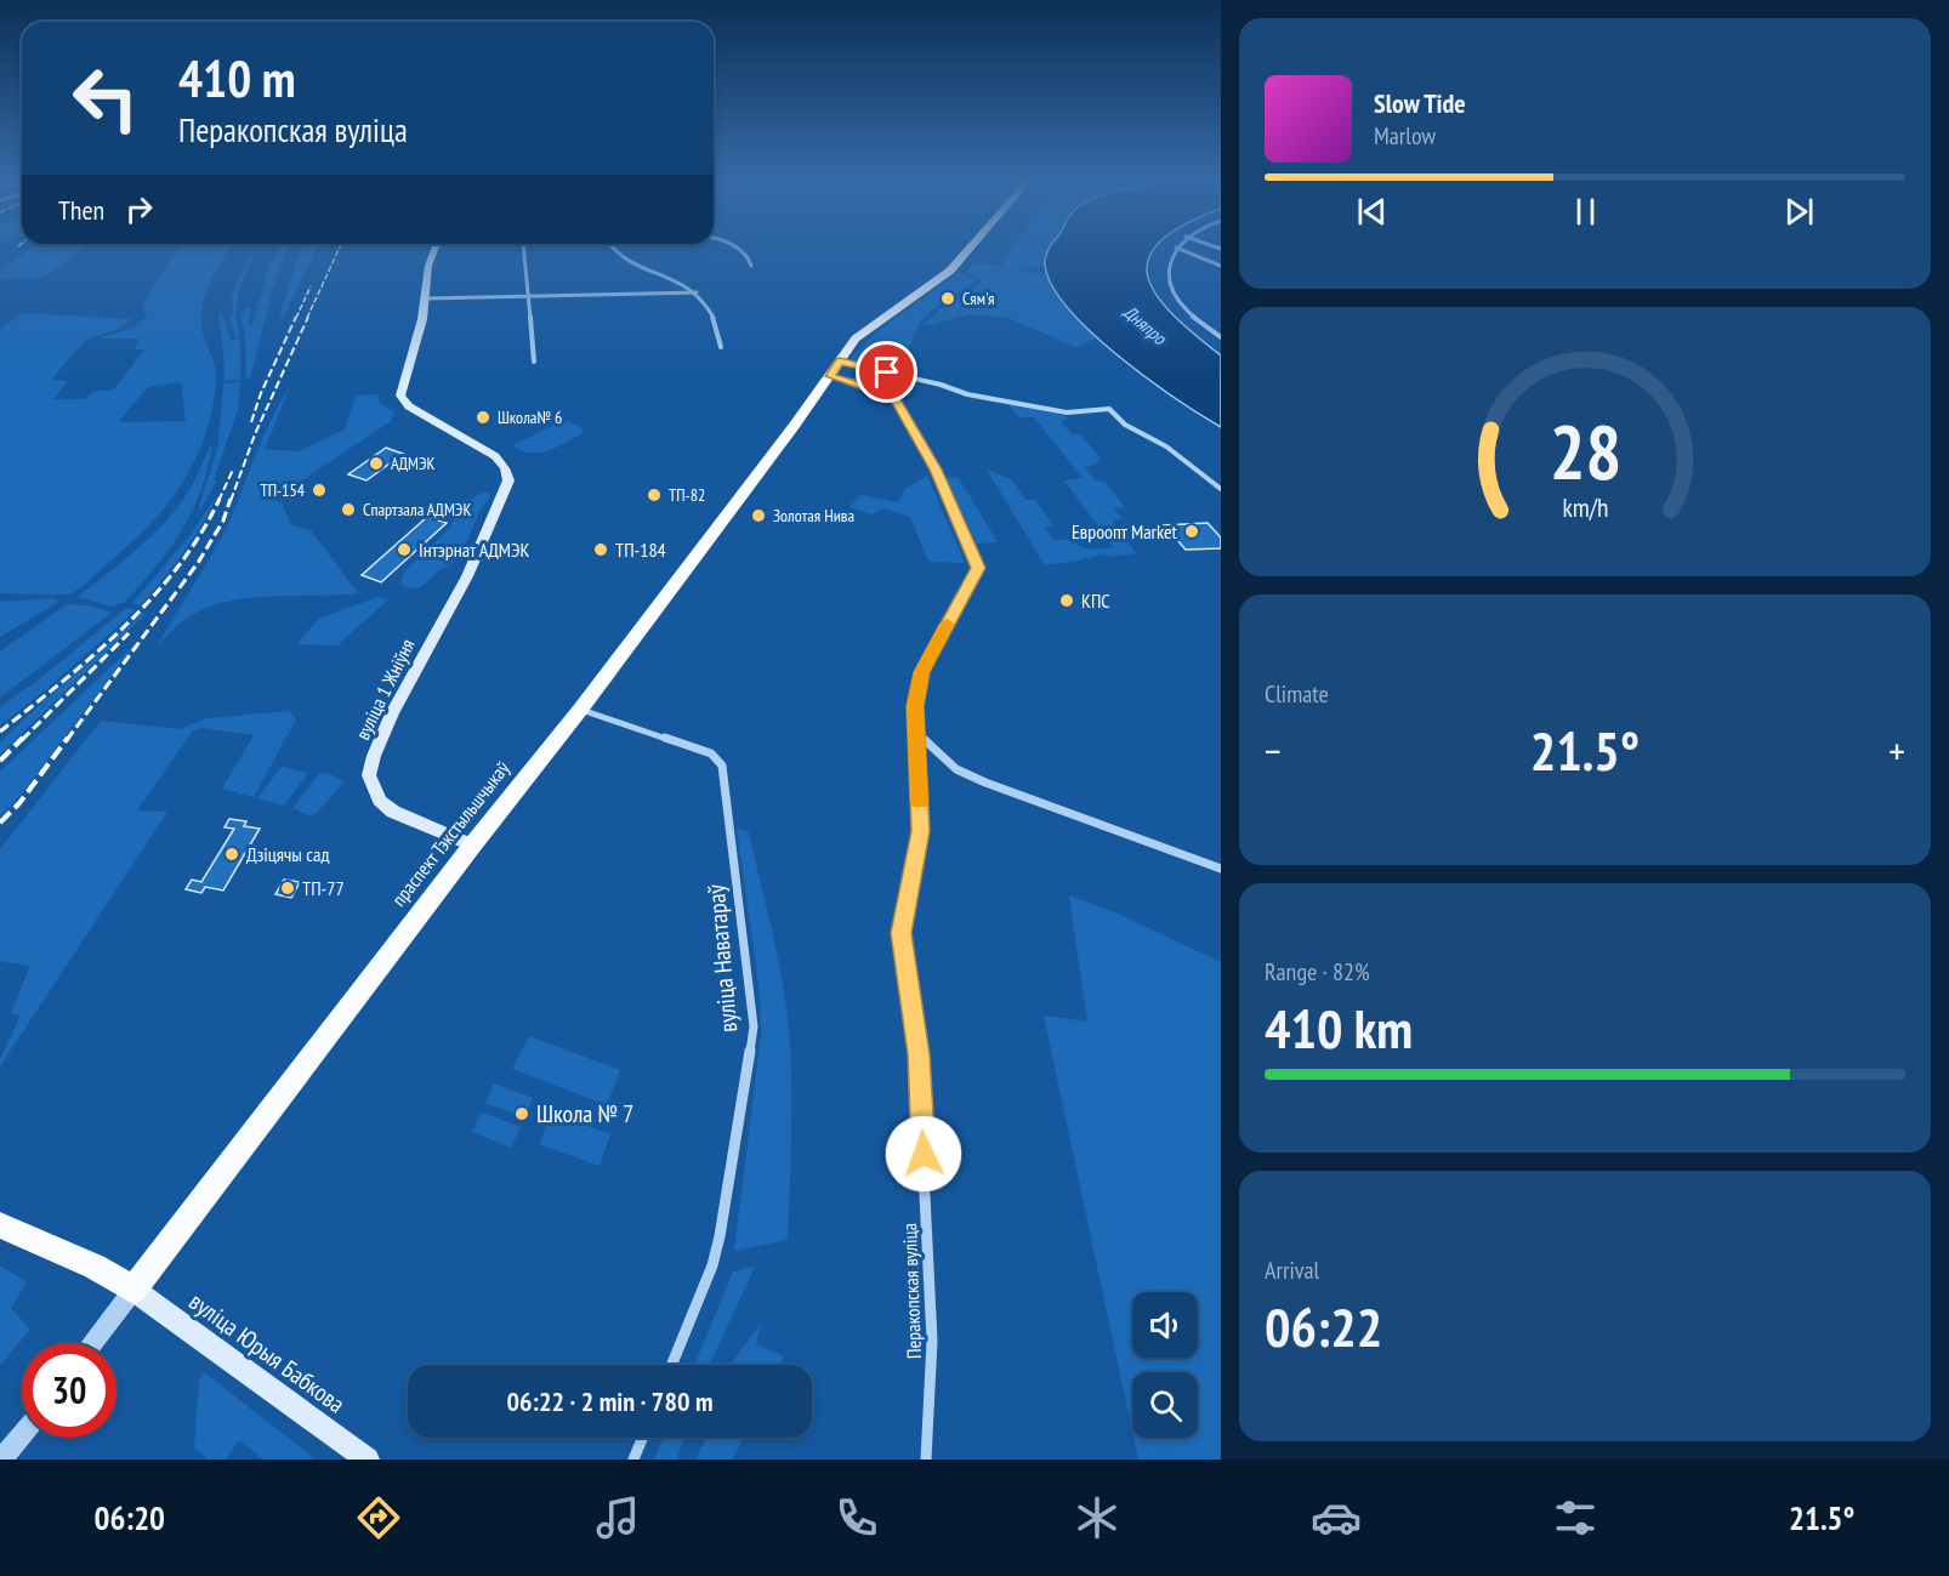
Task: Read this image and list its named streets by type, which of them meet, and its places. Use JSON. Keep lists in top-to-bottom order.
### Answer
{
  "streets": {
    "main road": ["вуліца 1 Жніўня", "праспект Тэкстыльшчыкаў", "вуліца Юрыя Бабкова"],
    "street": ["вуліца Наватараў", "Перакопская вуліца"]
  },
  "crossings": [
    ["вуліца 1 Жніўня", "праспект Тэкстыльшчыкаў"],
    ["праспект Тэкстыльшчыкаў", "вуліца Наватараў"],
    ["праспект Тэкстыльшчыкаў", "Перакопская вуліца"],
    ["праспект Тэкстыльшчыкаў", "вуліца Юрыя Бабкова"]
  ],
  "water": ["Дняпро"],
  "places": [
    "Сям'я",
    "Школа№ 6",
    "АДМЭК",
    "ТП-154",
    "ТП-82",
    "Спартзала АДМЭК",
    "Золотая Нива",
    "Евроопт Market",
    "Інтэрнат АДМЭК",
    "ТП-184",
    "КПС",
    "Дзіцячы сад",
    "ТП-77",
    "Школа № 7"
  ],
  "page": {
    "turn": ["410 m", "Перакопская вуліца"],
    "song": ["Slow Tide", "Marlow"],
    "then": "Then",
    "tile": [
      "Climate",
      ["Range · 82%", "410 km"],
      ["Arrival", "06:22"]
    ],
    "heat": ["−", "21.5°", "+"],
    "limit": "30",
    "trip": "06:22 · 2 min · 780 m",
    "tabs": ["06:20", "21.5°"],
    "gauge": ["28", "km/h"]
  }
}
